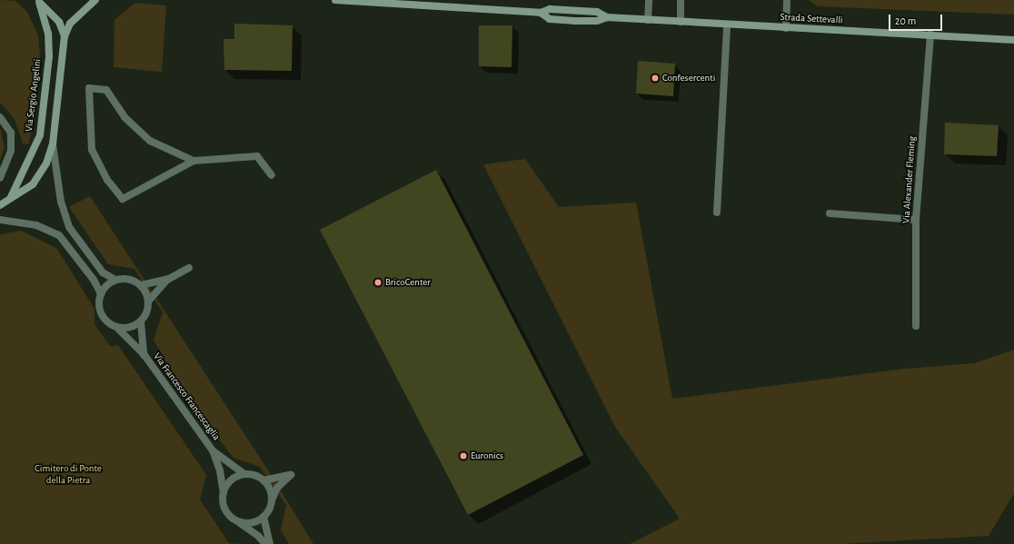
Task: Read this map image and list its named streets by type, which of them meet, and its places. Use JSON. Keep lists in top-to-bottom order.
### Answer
{
  "streets": {
    "main road": ["Strada Settevalli", "Via Sergio Angelini"],
    "street": ["Via Alexander Fleming", "Via Francesco Francescaglia"]
  },
  "crossings": [
    ["Strada Settevalli", "Via Alexander Fleming"]
  ],
  "parks": ["Cimitero di Ponte della Pietra"],
  "places": ["Confesercenti", "BricoCenter", "Euronics"],
  "scale_bar": "20 m"
}
